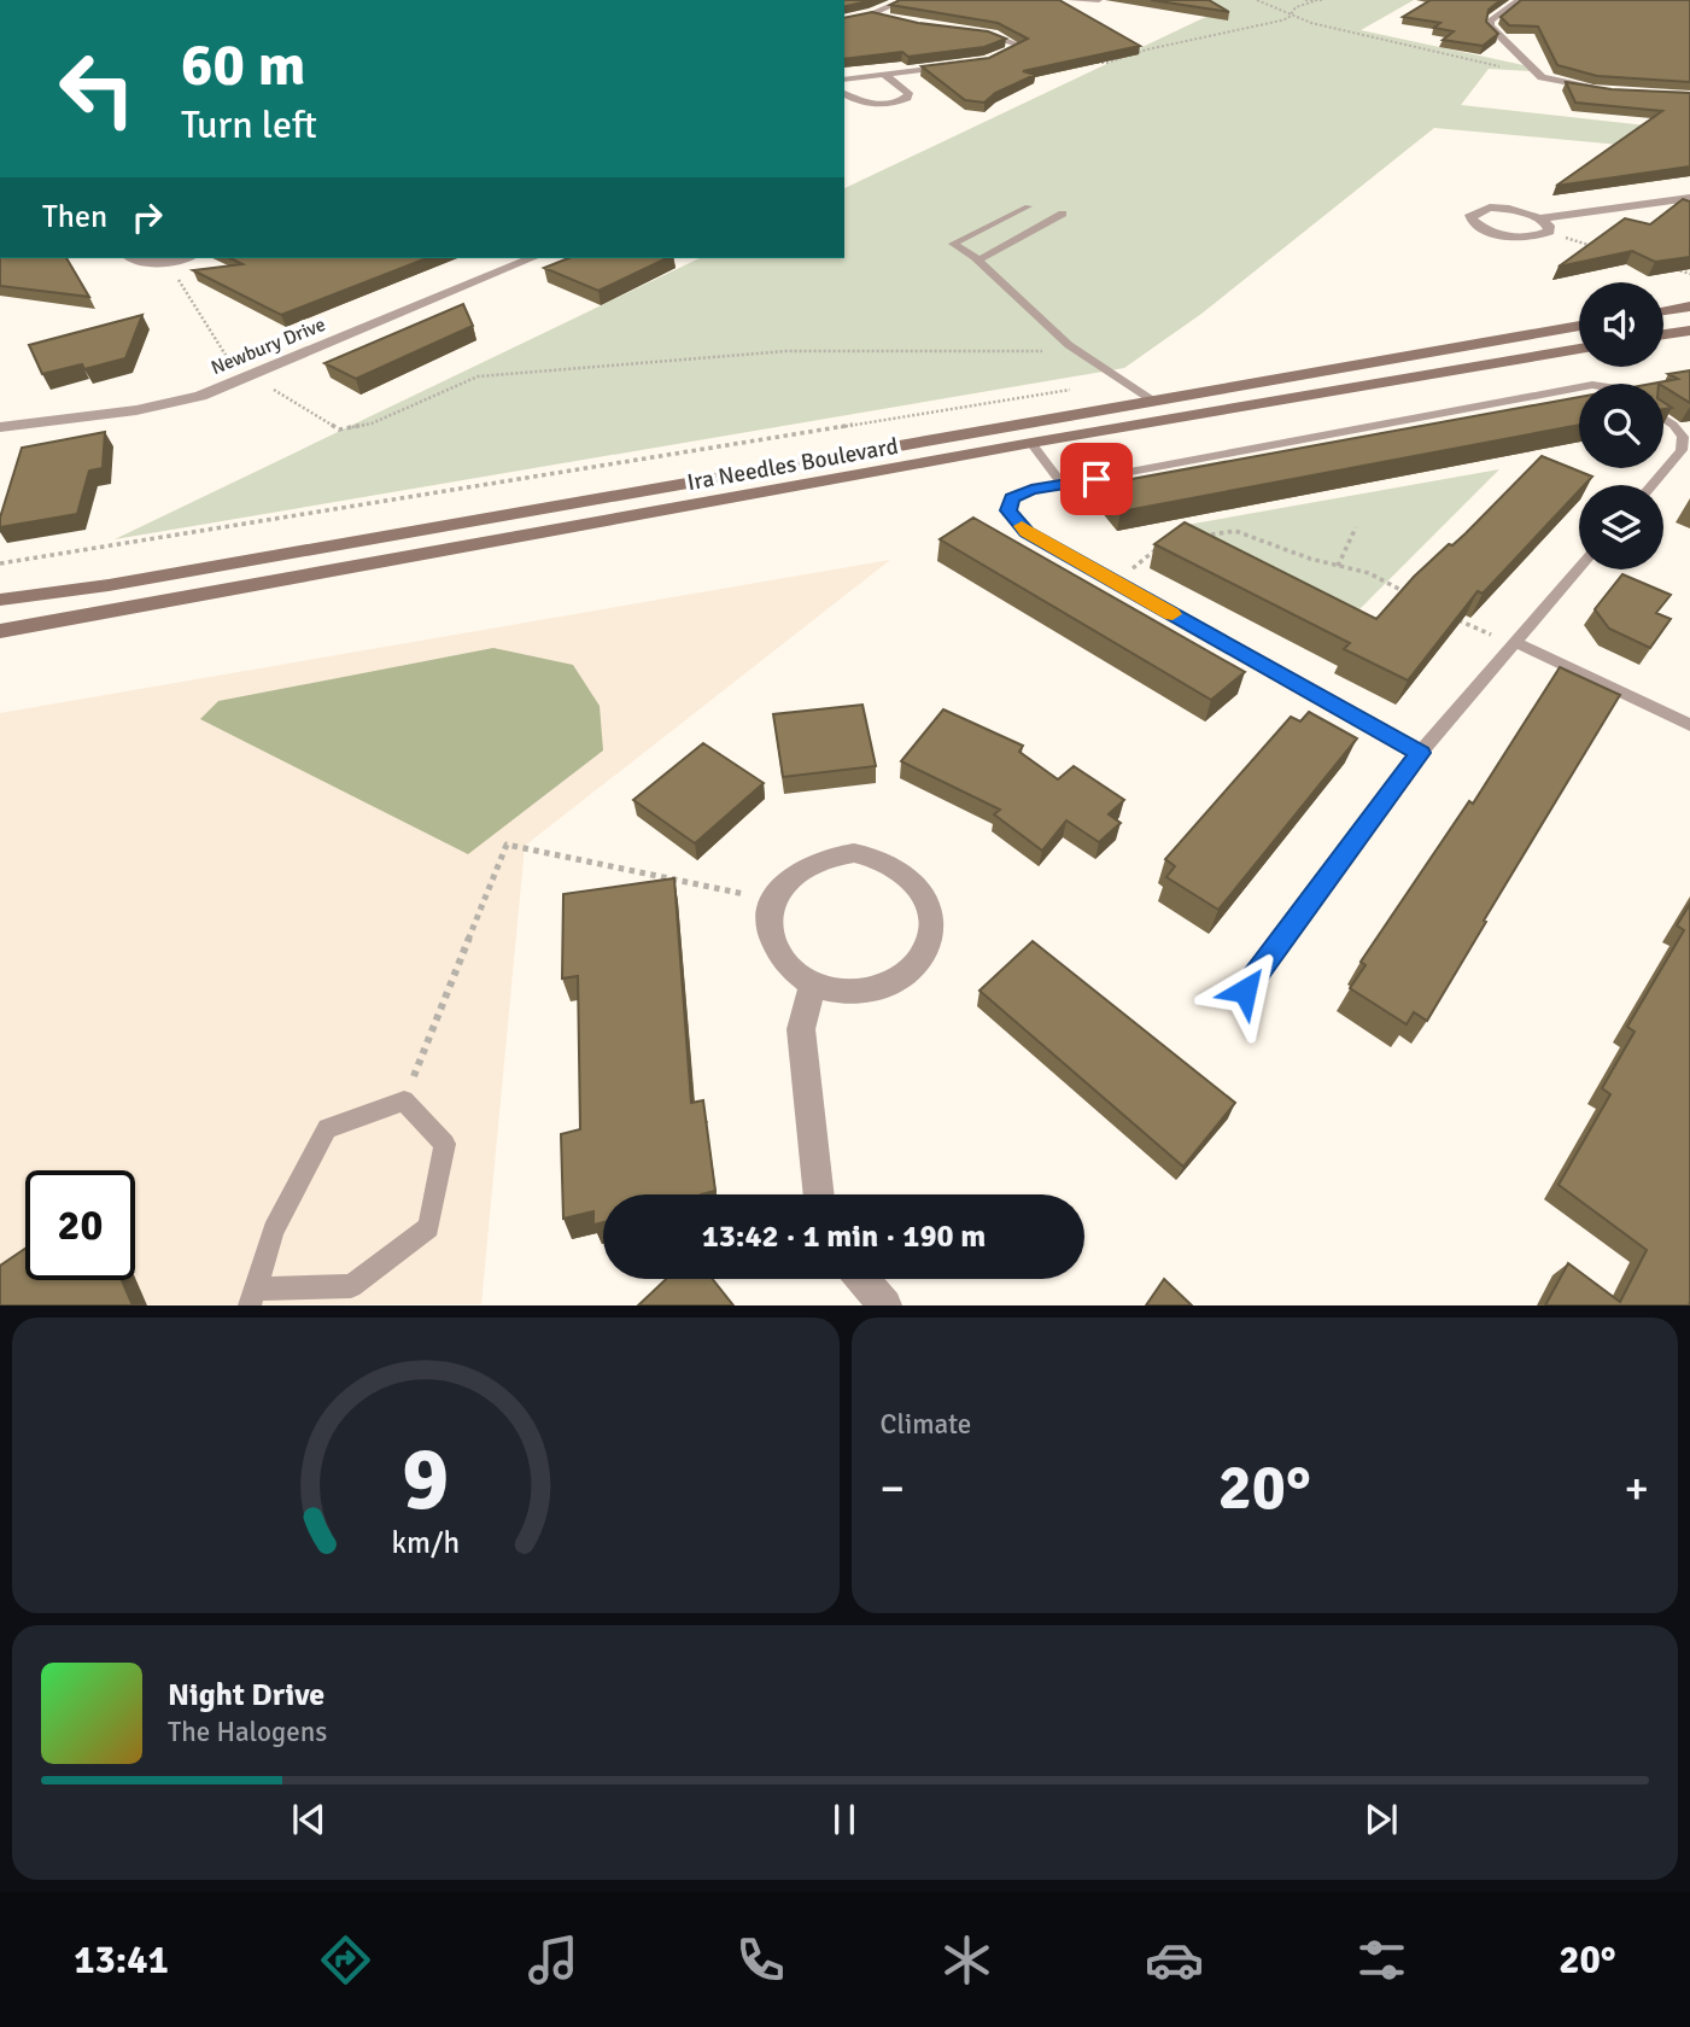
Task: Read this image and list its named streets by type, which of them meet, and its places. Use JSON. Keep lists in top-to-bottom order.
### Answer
{
  "streets": {
    "main road": ["Ira Needles Boulevard"],
    "street": ["Newbury Drive"]
  },
  "page": {
    "turn": ["60 m", "Turn left"],
    "then": "Then",
    "limit": "20",
    "trip": "13:42 · 1 min · 190 m",
    "tile": "Climate",
    "heat": ["−", "20°", "+"],
    "song": ["Night Drive", "The Halogens"],
    "tabs": ["13:41", "20°"],
    "gauge": ["9", "km/h"]
  }
}
